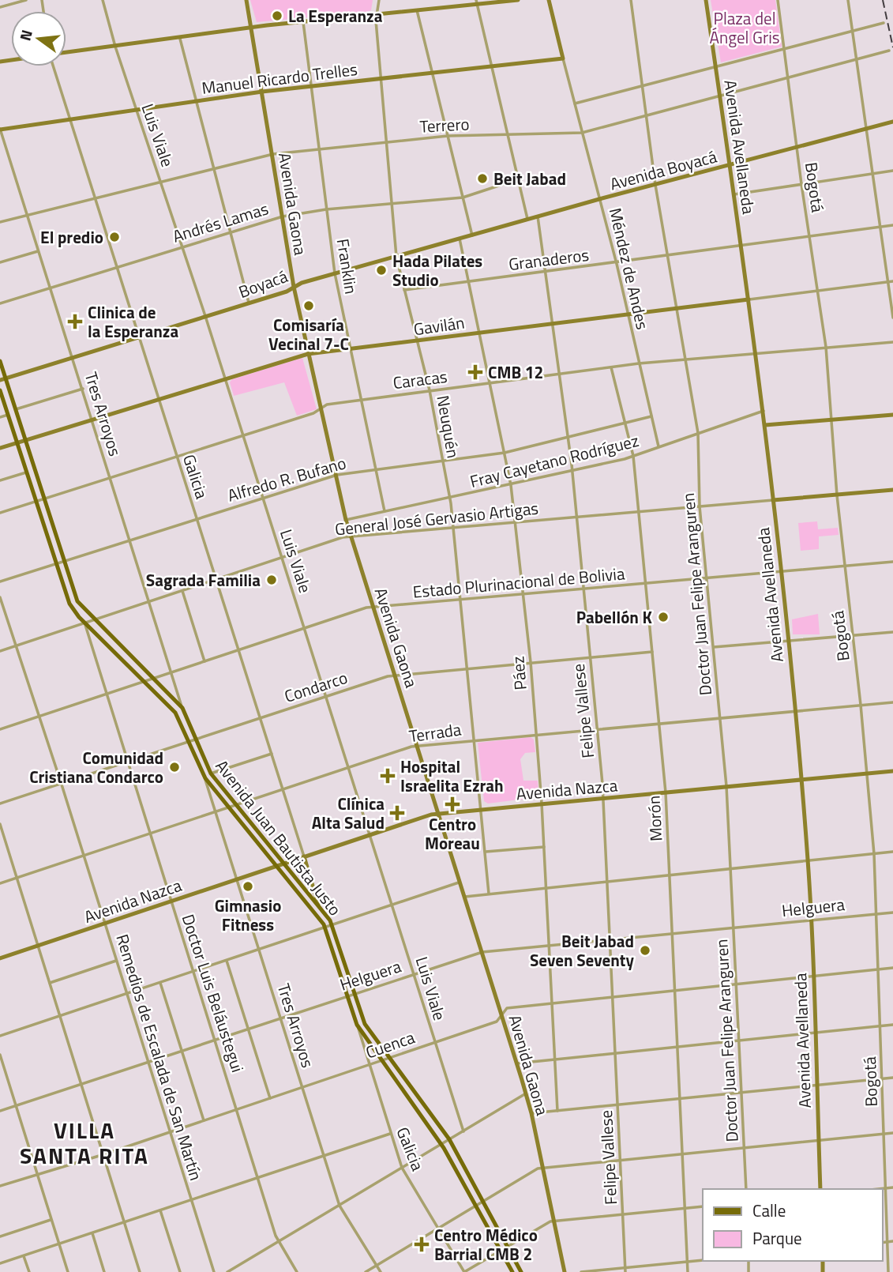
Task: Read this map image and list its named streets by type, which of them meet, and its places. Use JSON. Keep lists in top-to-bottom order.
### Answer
{
  "streets": {
    "main road": [
      "Manuel Ricardo Trelles",
      "Avenida Avellaneda",
      "Avenida Boyacá",
      "Avenida Gaona",
      "Méndez de Andes",
      "Boyacá",
      "Gavilán",
      "Galicia",
      "General José Gervasio Artigas",
      "Avenida Nazca",
      "Avenida Juan Bautista Justo"
    ],
    "street": [
      "Terrero",
      "Luis Viale",
      "Bogotá",
      "Andrés Lamas",
      "Granaderos",
      "Franklin",
      "Caracas",
      "Tres Arroyos",
      "Neuquén",
      "Fray Cayetano Rodríguez",
      "Alfredo R. Bufano",
      "Estado Plurinacional de Bolivia",
      "Doctor Juan Felipe Aranguren",
      "Páez",
      "Condarco",
      "Felipe Vallese",
      "Terrada",
      "Morón",
      "Helguera",
      "Doctor Luis Beláustegui",
      "Cuenca",
      "Remedios de Escalada de San Martín"
    ]
  },
  "crossings": [
    ["Manuel Ricardo Trelles", "Luis Viale"],
    ["Manuel Ricardo Trelles", "Avenida Gaona"],
    ["Manuel Ricardo Trelles", "Franklin"],
    ["Manuel Ricardo Trelles", "Méndez de Andes"],
    ["Manuel Ricardo Trelles", "Tres Arroyos"],
    ["Manuel Ricardo Trelles", "Neuquén"],
    ["Manuel Ricardo Trelles", "Galicia"],
    ["Terrero", "Luis Viale"],
    ["Terrero", "Avenida Avellaneda"],
    ["Terrero", "Bogotá"],
    ["Terrero", "Avenida Gaona"],
    ["Terrero", "Franklin"],
    ["Terrero", "Méndez de Andes"],
    ["Terrero", "Tres Arroyos"],
    ["Terrero", "Neuquén"],
    ["Terrero", "Galicia"],
    ["Terrero", "Doctor Juan Felipe Aranguren"],
    ["Luis Viale", "Andrés Lamas"],
    ["Luis Viale", "Boyacá"],
    ["Luis Viale", "Gavilán"],
    ["Luis Viale", "Caracas"],
    ["Luis Viale", "Alfredo R. Bufano"],
    ["Luis Viale", "General José Gervasio Artigas"],
    ["Luis Viale", "Estado Plurinacional de Bolivia"],
    ["Luis Viale", "Condarco"],
    ["Luis Viale", "Terrada"],
    ["Luis Viale", "Avenida Nazca"],
    ["Luis Viale", "Helguera"],
    ["Luis Viale", "Cuenca"],
    ["Avenida Avellaneda", "Avenida Boyacá"],
    ["Avenida Avellaneda", "Granaderos"],
    ["Avenida Avellaneda", "Gavilán"],
    ["Avenida Avellaneda", "Caracas"],
    ["Avenida Avellaneda", "Fray Cayetano Rodríguez"],
    ["Avenida Avellaneda", "General José Gervasio Artigas"],
    ["Avenida Avellaneda", "Estado Plurinacional de Bolivia"],
    ["Avenida Avellaneda", "Terrada"],
    ["Avenida Avellaneda", "Avenida Nazca"],
    ["Avenida Avellaneda", "Helguera"],
    ["Avenida Avellaneda", "Cuenca"],
    ["Avenida Boyacá", "Bogotá"],
    ["Avenida Boyacá", "Méndez de Andes"],
    ["Avenida Boyacá", "Boyacá"],
    ["Avenida Boyacá", "Doctor Juan Felipe Aranguren"],
    ["Bogotá", "Granaderos"],
    ["Bogotá", "Gavilán"],
    ["Bogotá", "Caracas"],
    ["Bogotá", "General José Gervasio Artigas"],
    ["Bogotá", "Estado Plurinacional de Bolivia"],
    ["Bogotá", "Terrada"],
    ["Bogotá", "Avenida Nazca"],
    ["Bogotá", "Helguera"],
    ["Bogotá", "Cuenca"],
    ["Avenida Gaona", "Andrés Lamas"],
    ["Avenida Gaona", "Boyacá"],
    ["Avenida Gaona", "Gavilán"],
    ["Avenida Gaona", "Caracas"],
    ["Avenida Gaona", "Fray Cayetano Rodríguez"],
    ["Avenida Gaona", "Alfredo R. Bufano"],
    ["Avenida Gaona", "General José Gervasio Artigas"],
    ["Avenida Gaona", "Estado Plurinacional de Bolivia"],
    ["Avenida Gaona", "Condarco"],
    ["Avenida Gaona", "Terrada"],
    ["Avenida Gaona", "Avenida Nazca"],
    ["Avenida Gaona", "Helguera"],
    ["Avenida Gaona", "Cuenca"],
    ["Andrés Lamas", "Franklin"],
    ["Andrés Lamas", "Tres Arroyos"],
    ["Andrés Lamas", "Neuquén"],
    ["Andrés Lamas", "Galicia"],
    ["Granaderos", "Méndez de Andes"],
    ["Granaderos", "Neuquén"],
    ["Granaderos", "Doctor Juan Felipe Aranguren"],
    ["Granaderos", "Páez"],
    ["Granaderos", "Felipe Vallese"],
    ["Franklin", "Boyacá"],
    ["Franklin", "Gavilán"],
    ["Franklin", "Caracas"],
    ["Franklin", "Fray Cayetano Rodríguez"],
    ["Franklin", "Alfredo R. Bufano"],
    ["Méndez de Andes", "Boyacá"],
    ["Méndez de Andes", "Gavilán"],
    ["Méndez de Andes", "Caracas"],
    ["Méndez de Andes", "Fray Cayetano Rodríguez"],
    ["Méndez de Andes", "Alfredo R. Bufano"],
    ["Boyacá", "Tres Arroyos"],
    ["Boyacá", "Neuquén"],
    ["Boyacá", "Galicia"],
    ["Boyacá", "Páez"],
    ["Boyacá", "Felipe Vallese"],
    ["Boyacá", "Avenida Juan Bautista Justo"],
    ["Gavilán", "Tres Arroyos"],
    ["Gavilán", "Neuquén"],
    ["Gavilán", "Galicia"],
    ["Gavilán", "Doctor Juan Felipe Aranguren"],
    ["Gavilán", "Páez"],
    ["Gavilán", "Felipe Vallese"],
    ["Gavilán", "Avenida Juan Bautista Justo"],
    ["Caracas", "Tres Arroyos"],
    ["Caracas", "Neuquén"],
    ["Caracas", "Galicia"],
    ["Caracas", "Doctor Juan Felipe Aranguren"],
    ["Caracas", "Páez"],
    ["Caracas", "Felipe Vallese"],
    ["Caracas", "Morón"],
    ["Caracas", "Avenida Juan Bautista Justo"],
    ["Tres Arroyos", "Alfredo R. Bufano"],
    ["Tres Arroyos", "General José Gervasio Artigas"],
    ["Tres Arroyos", "Estado Plurinacional de Bolivia"],
    ["Tres Arroyos", "Terrada"],
    ["Tres Arroyos", "Avenida Nazca"],
    ["Tres Arroyos", "Avenida Juan Bautista Justo"],
    ["Tres Arroyos", "Helguera"],
    ["Tres Arroyos", "Cuenca"],
    ["Neuquén", "Fray Cayetano Rodríguez"],
    ["Neuquén", "Alfredo R. Bufano"],
    ["Neuquén", "General José Gervasio Artigas"],
    ["Neuquén", "Estado Plurinacional de Bolivia"],
    ["Neuquén", "Condarco"],
    ["Neuquén", "Terrada"],
    ["Neuquén", "Avenida Nazca"],
    ["Fray Cayetano Rodríguez", "Doctor Juan Felipe Aranguren"],
    ["Fray Cayetano Rodríguez", "Páez"],
    ["Fray Cayetano Rodríguez", "Felipe Vallese"],
    ["Fray Cayetano Rodríguez", "Morón"],
    ["Galicia", "Alfredo R. Bufano"],
    ["Galicia", "General José Gervasio Artigas"],
    ["Galicia", "Estado Plurinacional de Bolivia"],
    ["Galicia", "Condarco"],
    ["Galicia", "Terrada"],
    ["Galicia", "Avenida Nazca"],
    ["Galicia", "Avenida Juan Bautista Justo"],
    ["Galicia", "Cuenca"],
    ["Alfredo R. Bufano", "Páez"],
    ["Alfredo R. Bufano", "Felipe Vallese"],
    ["Alfredo R. Bufano", "Morón"],
    ["Alfredo R. Bufano", "Avenida Juan Bautista Justo"],
    ["General José Gervasio Artigas", "Doctor Juan Felipe Aranguren"],
    ["General José Gervasio Artigas", "Páez"],
    ["General José Gervasio Artigas", "Felipe Vallese"],
    ["General José Gervasio Artigas", "Morón"],
    ["General José Gervasio Artigas", "Avenida Juan Bautista Justo"],
    ["General José Gervasio Artigas", "Doctor Luis Beláustegui"],
    ["General José Gervasio Artigas", "Remedios de Escalada de San Martín"],
    ["Estado Plurinacional de Bolivia", "Doctor Juan Felipe Aranguren"],
    ["Estado Plurinacional de Bolivia", "Páez"],
    ["Estado Plurinacional de Bolivia", "Felipe Vallese"],
    ["Estado Plurinacional de Bolivia", "Morón"],
    ["Estado Plurinacional de Bolivia", "Avenida Juan Bautista Justo"],
    ["Estado Plurinacional de Bolivia", "Doctor Luis Beláustegui"],
    ["Estado Plurinacional de Bolivia", "Remedios de Escalada de San Martín"],
    ["Doctor Juan Felipe Aranguren", "Terrada"],
    ["Doctor Juan Felipe Aranguren", "Avenida Nazca"],
    ["Doctor Juan Felipe Aranguren", "Helguera"],
    ["Doctor Juan Felipe Aranguren", "Cuenca"],
    ["Páez", "Condarco"],
    ["Páez", "Terrada"],
    ["Páez", "Avenida Nazca"],
    ["Páez", "Helguera"],
    ["Páez", "Cuenca"],
    ["Condarco", "Felipe Vallese"],
    ["Condarco", "Morón"],
    ["Condarco", "Avenida Juan Bautista Justo"],
    ["Condarco", "Doctor Luis Beláustegui"],
    ["Condarco", "Remedios de Escalada de San Martín"],
    ["Felipe Vallese", "Terrada"],
    ["Felipe Vallese", "Avenida Nazca"],
    ["Felipe Vallese", "Helguera"],
    ["Felipe Vallese", "Cuenca"],
    ["Terrada", "Morón"],
    ["Terrada", "Avenida Juan Bautista Justo"],
    ["Terrada", "Doctor Luis Beláustegui"],
    ["Terrada", "Remedios de Escalada de San Martín"],
    ["Avenida Nazca", "Morón"],
    ["Avenida Nazca", "Avenida Juan Bautista Justo"],
    ["Avenida Nazca", "Doctor Luis Beláustegui"],
    ["Avenida Nazca", "Remedios de Escalada de San Martín"],
    ["Morón", "Helguera"],
    ["Morón", "Cuenca"],
    ["Avenida Juan Bautista Justo", "Helguera"],
    ["Avenida Juan Bautista Justo", "Doctor Luis Beláustegui"],
    ["Avenida Juan Bautista Justo", "Cuenca"],
    ["Helguera", "Doctor Luis Beláustegui"],
    ["Helguera", "Remedios de Escalada de San Martín"],
    ["Doctor Luis Beláustegui", "Cuenca"],
    ["Cuenca", "Remedios de Escalada de San Martín"]
  ],
  "districts": ["VILLA SANTA RITA"],
  "parks": ["Plaza del Ángel Gris"],
  "places": {
    "other": [
      "La Esperanza",
      "Beit Jabad",
      "El predio",
      "Hada Pilates Studio",
      "Comisaría Vecinal 7-C",
      "Sagrada Familia",
      "Pabellón K",
      "Comunidad Cristiana Condarco",
      "Gimnasio Fitness",
      "Beit Jabad Seven Seventy"
    ],
    "health": [
      "Clinica de la Esperanza",
      "CMB 12",
      "Hospital Israelita Ezrah",
      "Centro Moreau",
      "Clínica Alta Salud",
      "Centro Médico Barrial CMB 2"
    ]
  },
  "legend": ["Calle", "Parque"],
  "north": "left"
}
